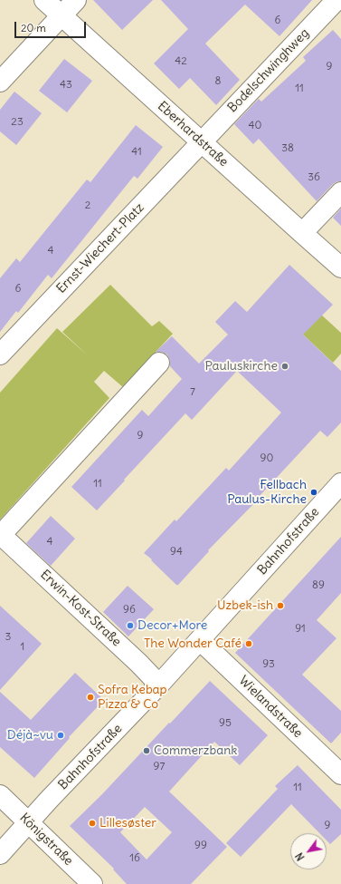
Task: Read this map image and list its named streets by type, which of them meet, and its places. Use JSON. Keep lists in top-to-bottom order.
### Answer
{
  "streets": {
    "street": [
      "Bodelschwinghweg",
      "Eberhardstraße",
      "Ernst-Wiechert-Platz",
      "Bahnhofstraße",
      "Erwin-Kost-Straße",
      "Wielandstraße",
      "Königstraße"
    ]
  },
  "crossings": [
    ["Bodelschwinghweg", "Eberhardstraße"],
    ["Bodelschwinghweg", "Ernst-Wiechert-Platz"],
    ["Eberhardstraße", "Ernst-Wiechert-Platz"],
    ["Bahnhofstraße", "Erwin-Kost-Straße"],
    ["Bahnhofstraße", "Wielandstraße"],
    ["Bahnhofstraße", "Königstraße"]
  ],
  "places": [
    "Pauluskirche",
    "Fellbach Paulus-Kirche",
    "Uzbek-ish",
    "Decor+More",
    "The Wonder Café",
    "Sofra Kebap Pizza & Co",
    "Déjà~vu",
    "Commerzbank",
    "Lillesøster"
  ],
  "house_numbers": [
    "6",
    "42",
    "9",
    "8",
    "43",
    "11",
    "23",
    "40",
    "38",
    "41",
    "36",
    "2",
    "4",
    "6",
    "7",
    "9",
    "90",
    "11",
    "4",
    "94",
    "89",
    "96",
    "91",
    "3",
    "1",
    "93",
    "95",
    "97",
    "11",
    "9",
    "99",
    "16"
  ],
  "scale_bar": "20 m",
  "north": "bottom left"
}
